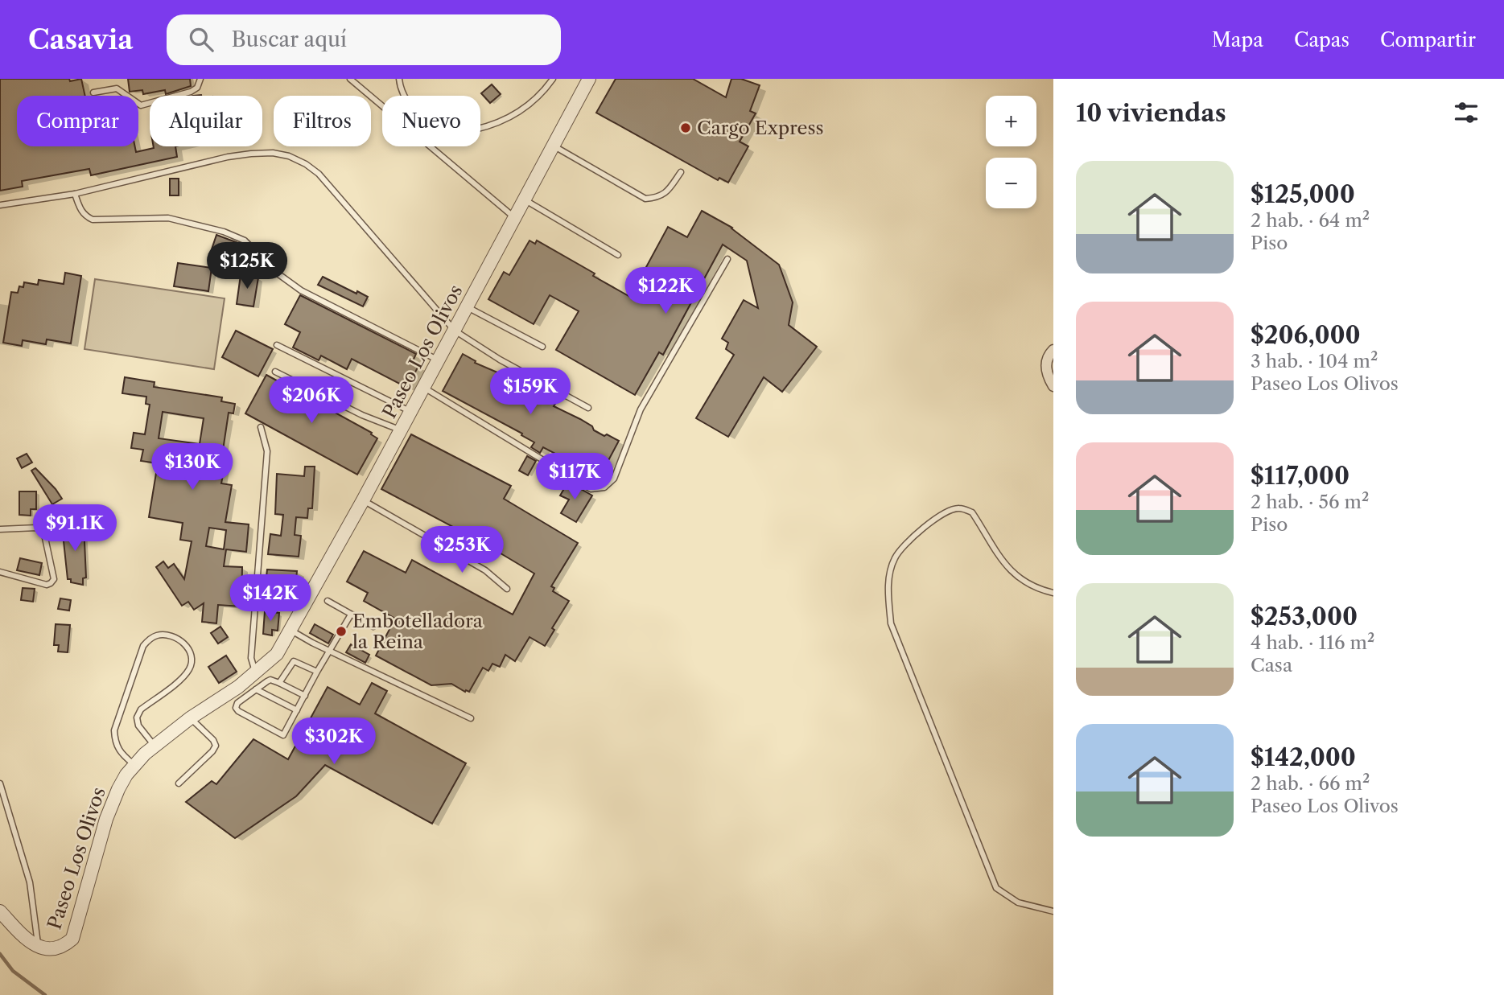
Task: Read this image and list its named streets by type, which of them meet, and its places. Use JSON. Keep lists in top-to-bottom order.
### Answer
{
  "streets": {
    "street": ["Paseo Los Olivos"]
  },
  "places": ["Cargo Express", "Embotelladora la Reina"],
  "page": {
    "header": "Casavia",
    "search": "Buscar aquí",
    "nav": ["Mapa", "Capas", "Compartir"],
    "heading": "10 viviendas",
    "map_buttons": ["+", "−"],
    "chip": [
      "Comprar",
      "Alquilar",
      "Filtros",
      "Nuevo"
    ],
    "list": [
      {
        "name": "$125,000",
        "note": "2 hab. · 64 m² · Piso"
      },
      {
        "name": "$206,000",
        "note": "3 hab. · 104 m² · Paseo Los Olivos"
      },
      {
        "name": "$117,000",
        "note": "2 hab. · 56 m² · Piso"
      },
      {
        "name": "$253,000",
        "note": "4 hab. · 116 m² · Casa"
      },
      {
        "name": "$142,000",
        "note": "2 hab. · 66 m² · Paseo Los Olivos"
      }
    ],
    "price": [
      "$125K",
      "$122K",
      "$159K",
      "$206K",
      "$130K",
      "$117K",
      "$91.1K",
      "$253K",
      "$142K",
      "$302K"
    ]
  }
}
